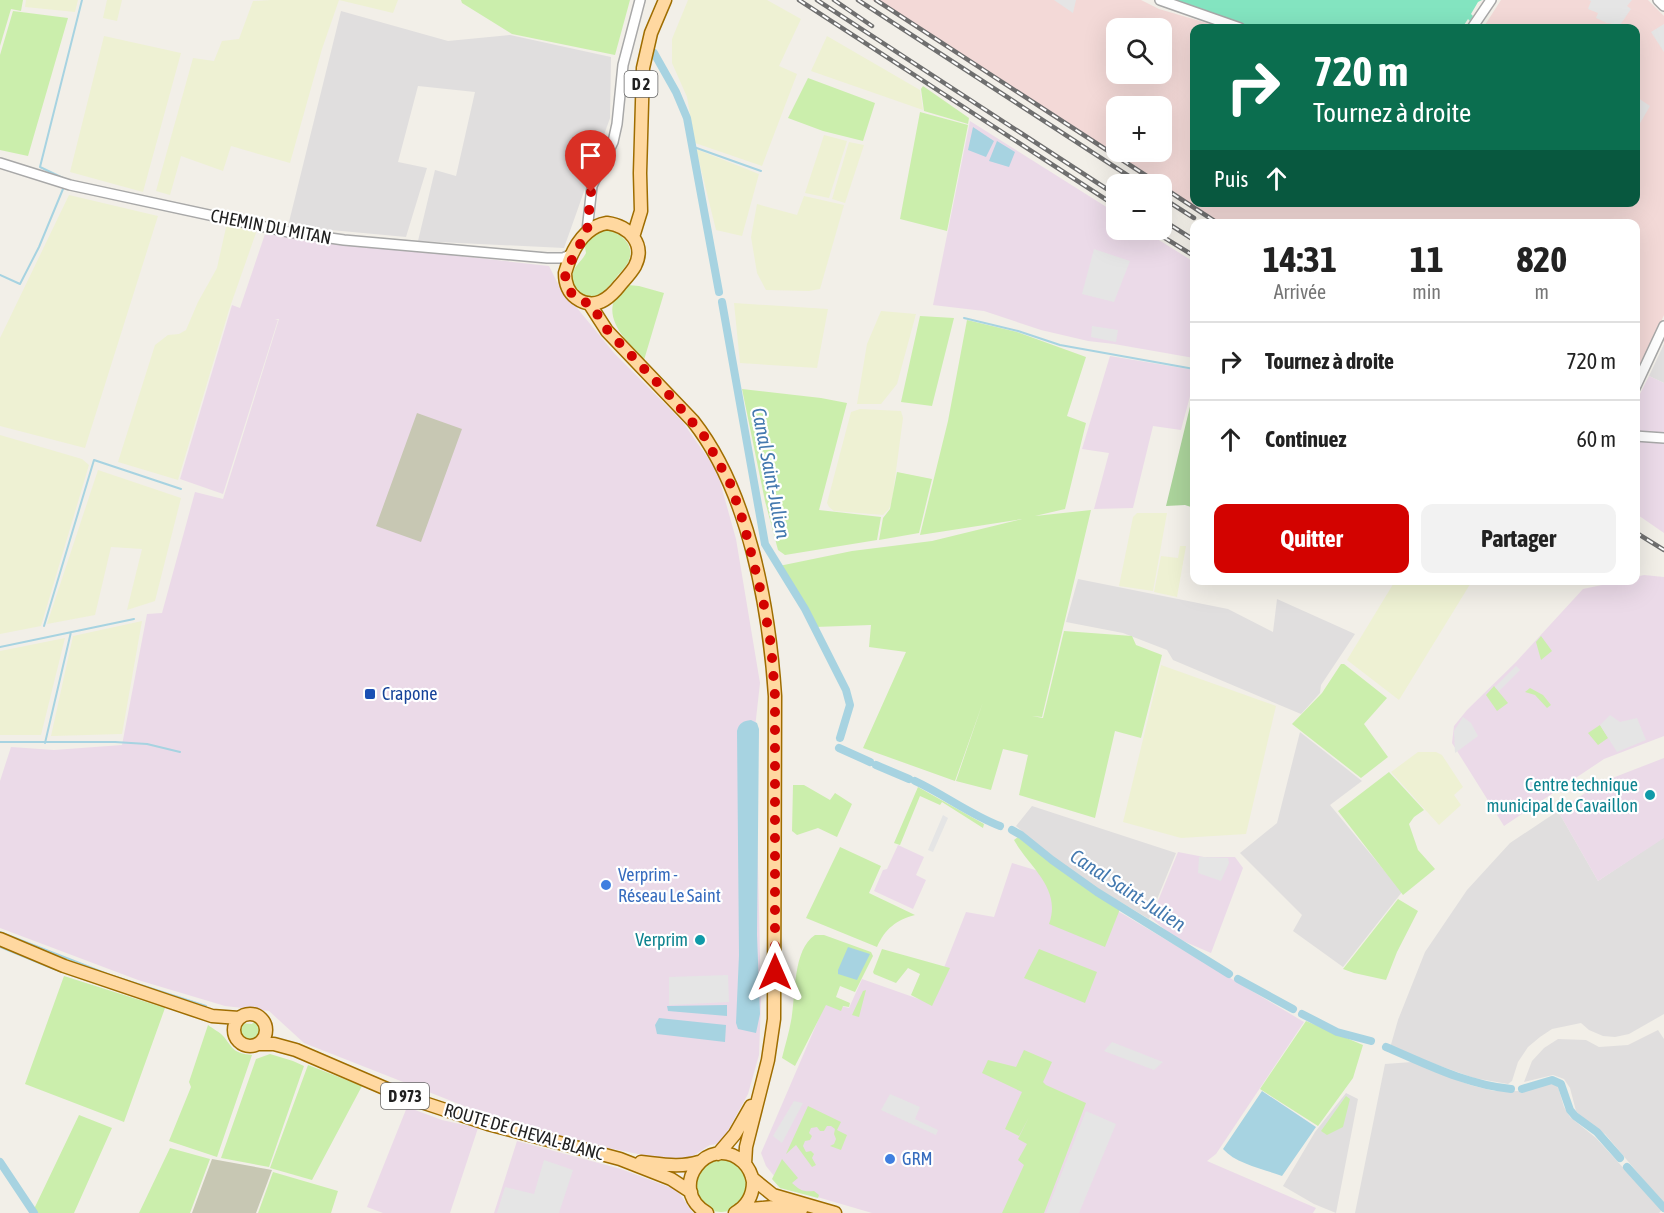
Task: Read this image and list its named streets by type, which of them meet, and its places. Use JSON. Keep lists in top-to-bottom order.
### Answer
{
  "streets": {
    "main road": ["D 2", "D 973", "ROUTE DE CHEVAL-BLANC"],
    "street": ["CHEMIN DU MITAN"]
  },
  "crossings": [
    ["D 2", "CHEMIN DU MITAN"],
    ["D 973", "ROUTE DE CHEVAL-BLANC"]
  ],
  "water": ["Canal Saint-Julien"],
  "places": {
    "transit": ["Crapone"],
    "other": [
      "Centre technique municipal de Cavaillon",
      "Verprim - Réseau Le Saint",
      "Verprim",
      "GRM"
    ]
  },
  "page": {
    "map_buttons": ["+", "−"],
    "turn": ["720 m", "Tournez à droite"],
    "then": "Puis",
    "eta": [
      "14:31",
      "Arrivée",
      "11",
      "min",
      "820",
      "m"
    ],
    "list": [
      {
        "name": "Tournez à droite",
        "value": "720 m"
      },
      {
        "name": "Continuez",
        "value": "60 m"
      }
    ],
    "buttons": ["Quitter", "Partager"]
  }
}
